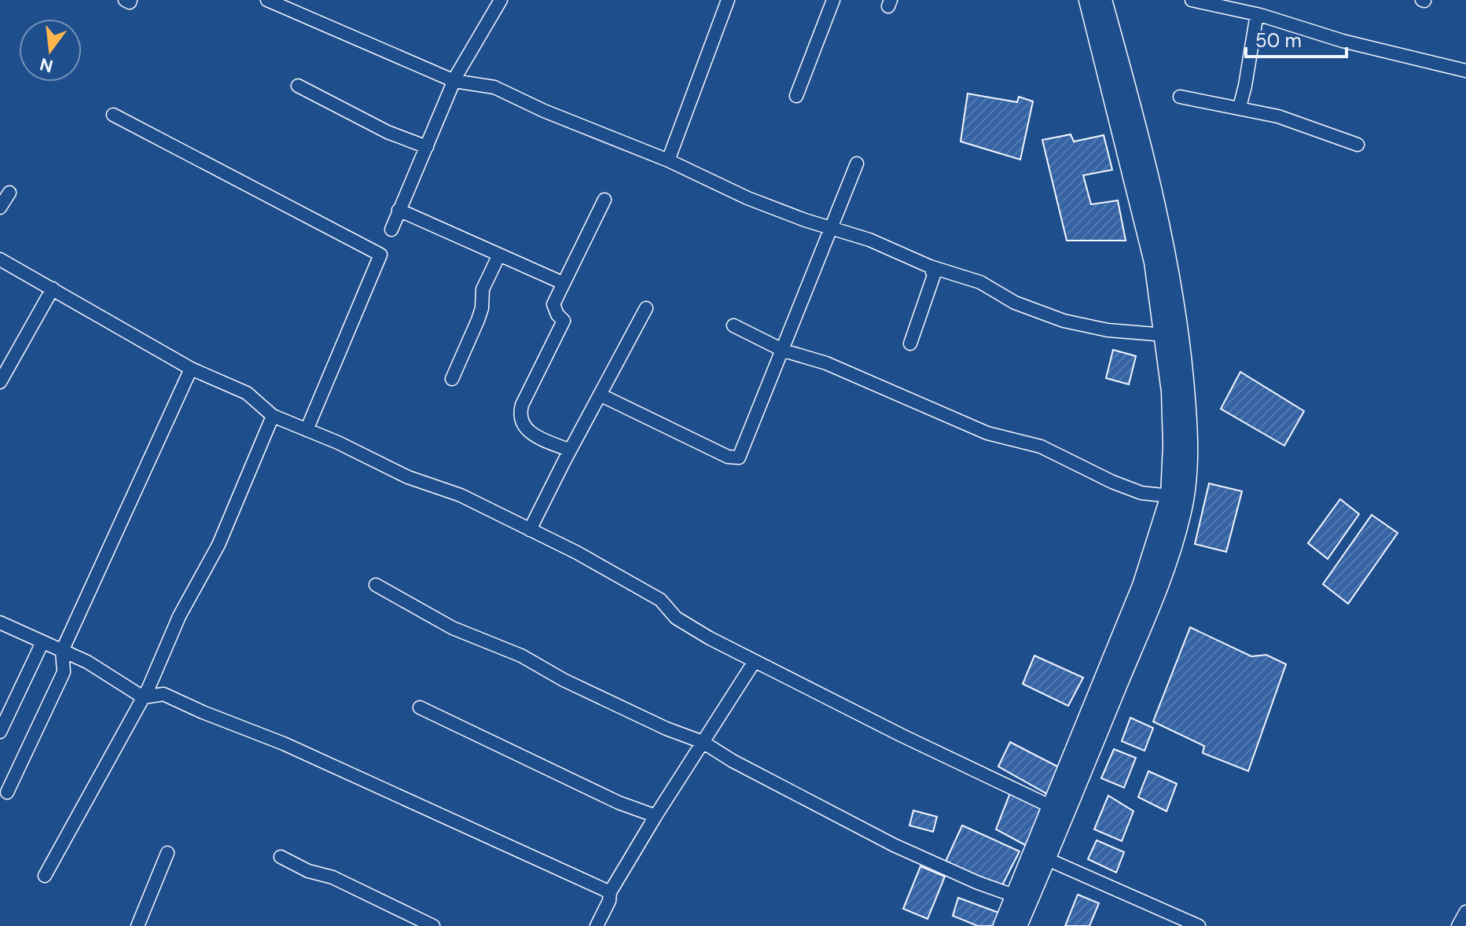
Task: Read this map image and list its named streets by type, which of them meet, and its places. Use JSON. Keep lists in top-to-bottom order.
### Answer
{
  "scale_bar": "50 m",
  "north": "bottom"
}
